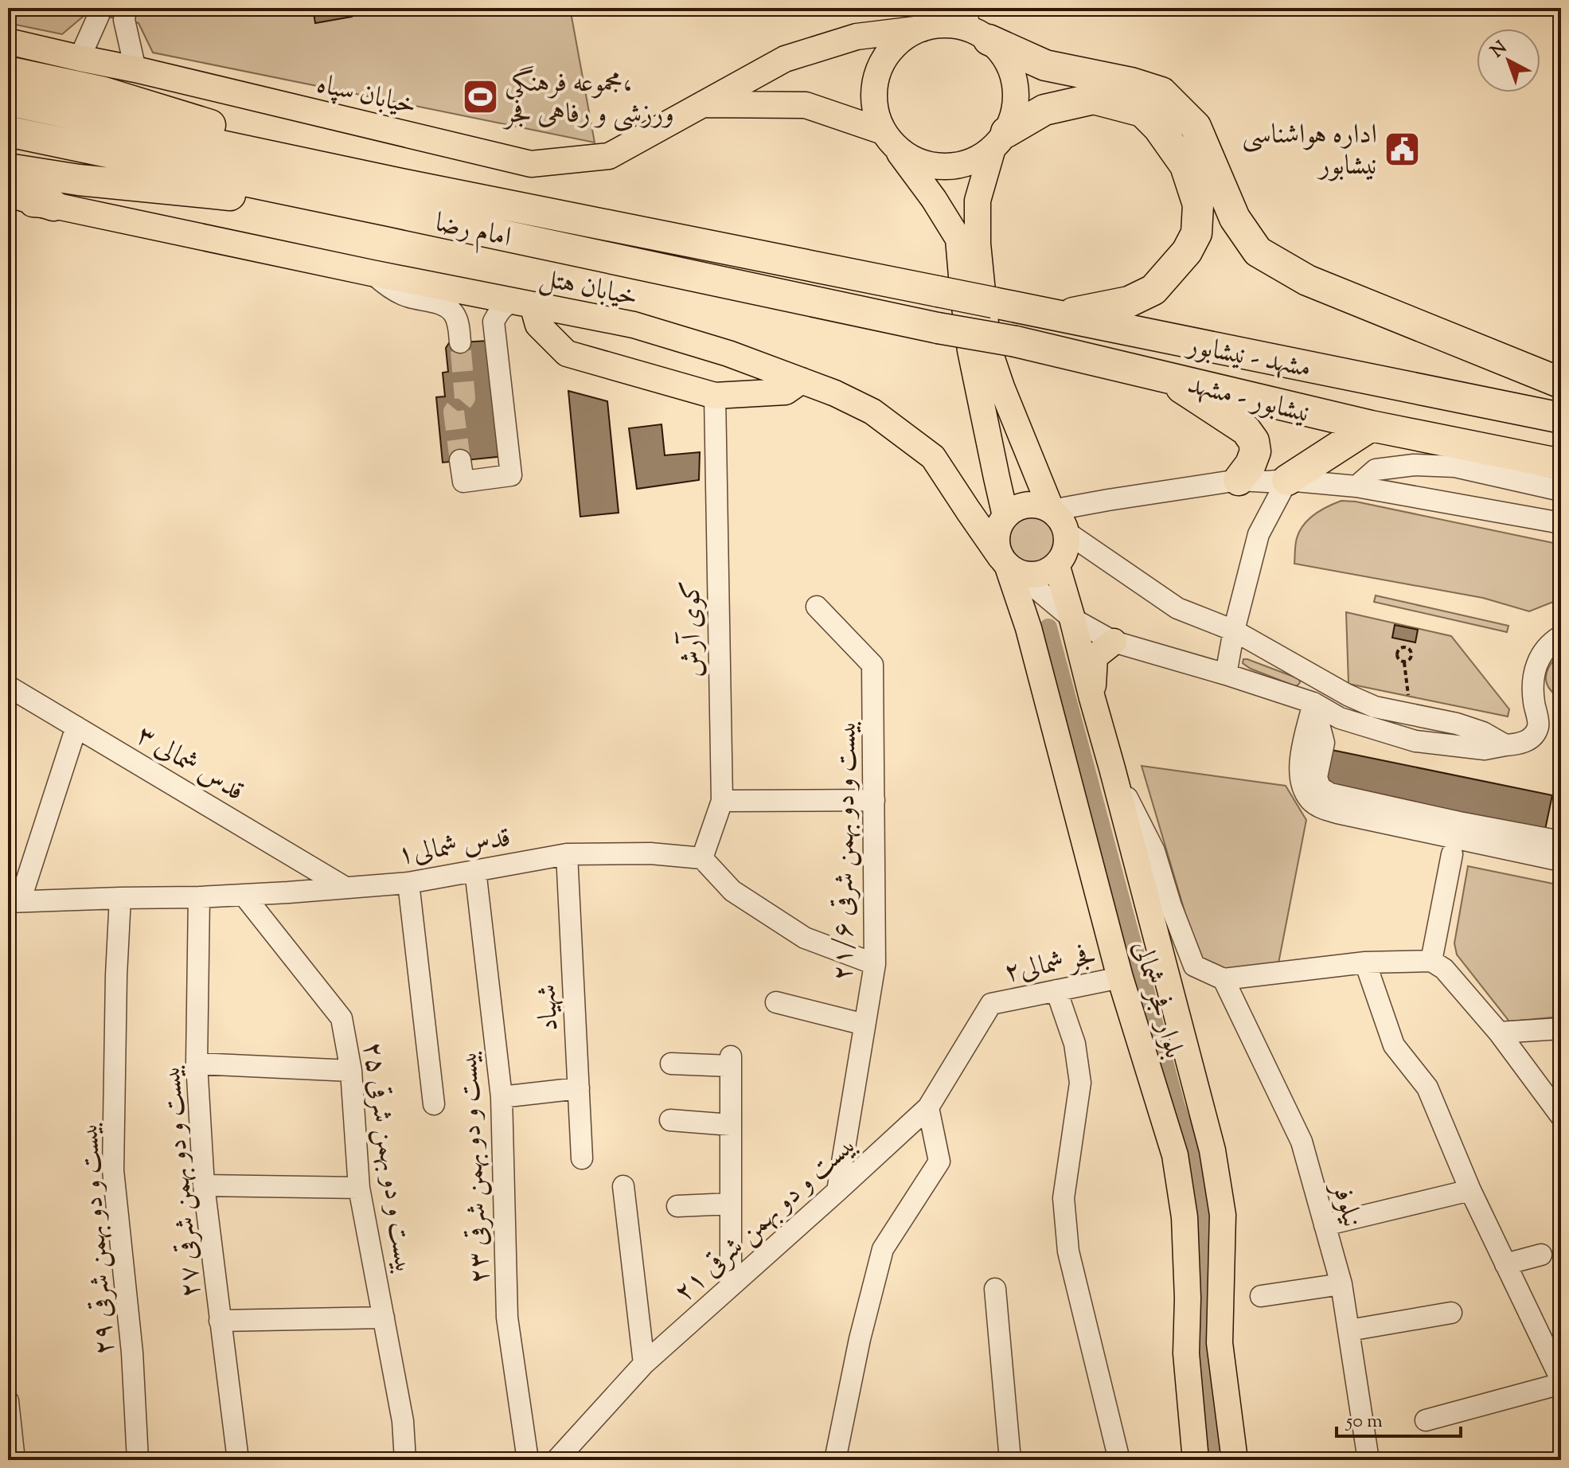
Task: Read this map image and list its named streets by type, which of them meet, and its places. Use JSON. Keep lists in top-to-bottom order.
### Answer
{
  "streets": {
    "highway": ["امام رضا", "مشهد - نیشابور", "نیشابور - مشهد"],
    "main road": ["خیابان سپاه", "خیابان هتل", "بلوار فجر شمالی"],
    "street": [
      "کوی آرش",
      "قدس شمالی ۳",
      "قدس شمالی۱",
      "بیست و دو بهمن شرقی ۲۱/۶",
      "فجر شمالی۲",
      "شهیاد",
      "بیست و دو بهمن شرقی ۲۵",
      "بیست و دو بهمن شرقی ۲۳",
      "بیست و دو بهمن شرقی ۲۷",
      "نیلوفر",
      "بیست و دو بهمن شرقی ۲۱",
      "بیست و دو بهمن شرقی ۲۹"
    ]
  },
  "crossings": [
    ["امام رضا", "مشهد - نیشابور"],
    ["امام رضا", "نیشابور - مشهد"],
    ["خیابان هتل", "بلوار فجر شمالی"],
    ["کوی آرش", "قدس شمالی۱"],
    ["قدس شمالی ۳", "قدس شمالی۱"],
    ["قدس شمالی۱", "شهیاد"],
    ["قدس شمالی۱", "بیست و دو بهمن شرقی ۲۵"],
    ["قدس شمالی۱", "بیست و دو بهمن شرقی ۲۳"],
    ["قدس شمالی۱", "بیست و دو بهمن شرقی ۲۷"],
    ["قدس شمالی۱", "بیست و دو بهمن شرقی ۲۹"],
    ["بیست و دو بهمن شرقی ۲۱/۶", "بیست و دو بهمن شرقی ۲۱"],
    ["فجر شمالی۲", "بلوار فجر شمالی"],
    ["فجر شمالی۲", "بیست و دو بهمن شرقی ۲۱"]
  ],
  "places": {
    "sports": ["مجموعه فرهنگی، ورزشی و رفاهی فجر"],
    "public building": ["اداره هواشناسی نیشابور"]
  },
  "scale_bar": "50 m",
  "north": "top left"
}
